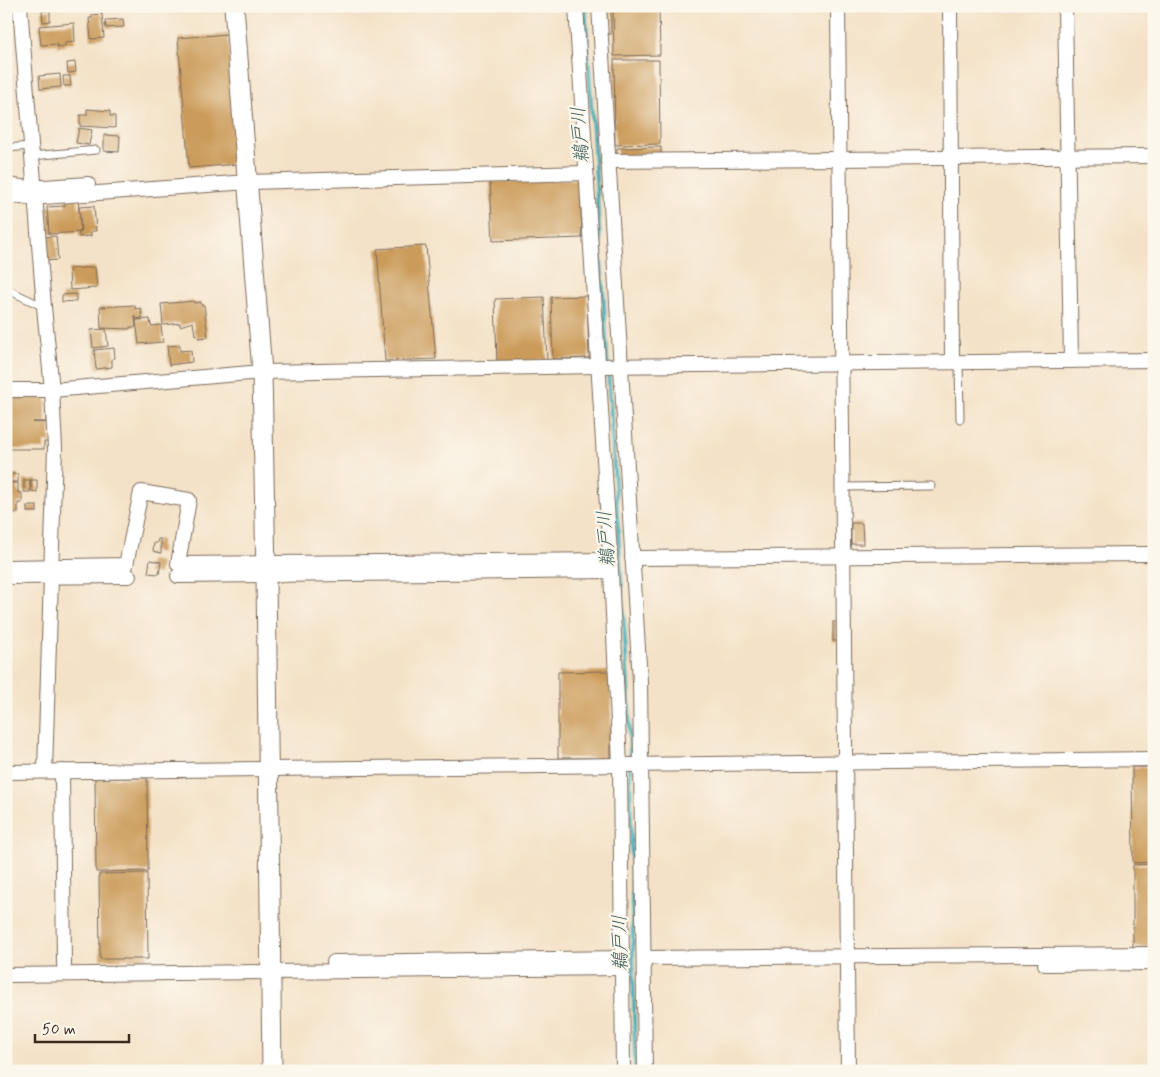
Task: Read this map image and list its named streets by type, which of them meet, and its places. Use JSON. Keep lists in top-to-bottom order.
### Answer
{
  "water": ["鵜戸川"],
  "scale_bar": "50 m"
}
